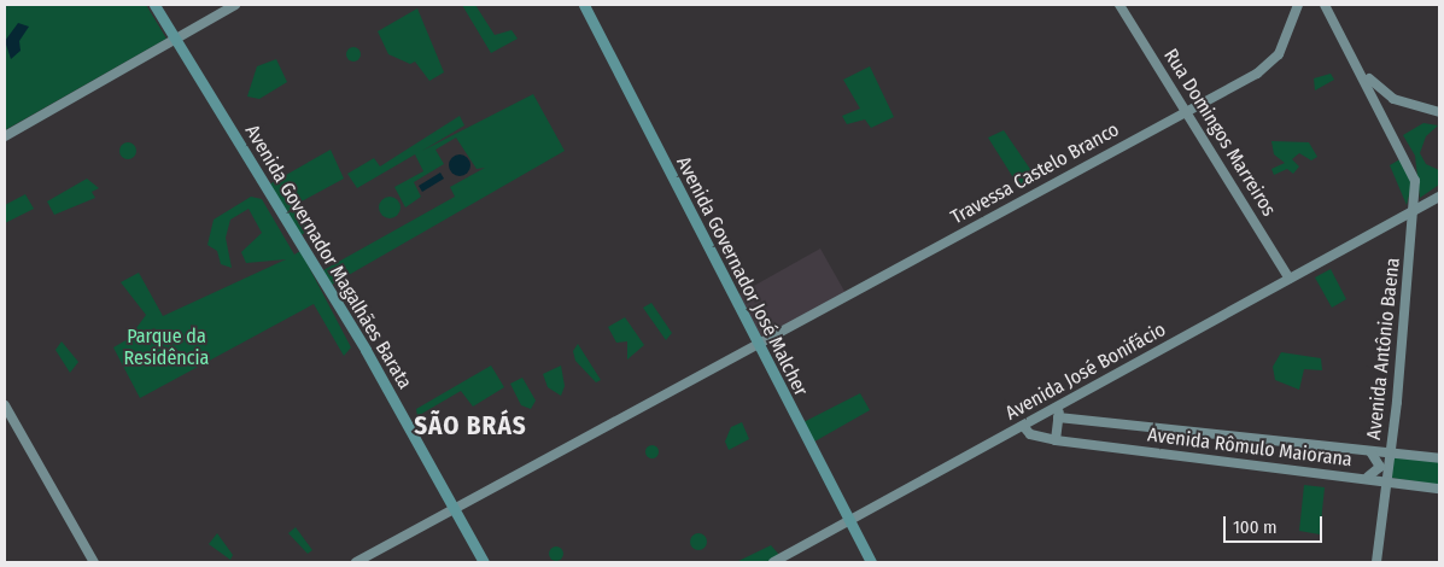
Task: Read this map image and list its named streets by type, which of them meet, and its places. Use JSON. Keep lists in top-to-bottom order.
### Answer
{
  "streets": {
    "main road": ["Avenida Governador Magalhães Barata", "Avenida Governador José Malcher"],
    "street": [
      "Rua Domingos Marreiros",
      "Travessa Castelo Branco",
      "Avenida Antônio Baena",
      "Avenida José Bonifácio",
      "Avenida Rômulo Maiorana"
    ]
  },
  "crossings": [
    ["Rua Domingos Marreiros", "Travessa Castelo Branco"],
    ["Rua Domingos Marreiros", "Avenida José Bonifácio"],
    ["Travessa Castelo Branco", "Avenida Governador Magalhães Barata"],
    ["Travessa Castelo Branco", "Avenida Governador José Malcher"],
    ["Avenida Governador José Malcher", "Avenida José Bonifácio"],
    ["Avenida Antônio Baena", "Avenida José Bonifácio"],
    ["Avenida Antônio Baena", "Avenida Rômulo Maiorana"],
    ["Avenida José Bonifácio", "Avenida Rômulo Maiorana"]
  ],
  "districts": ["SÃO BRÁS"],
  "parks": ["Parque da Residência"],
  "scale_bar": "100 m"
}
